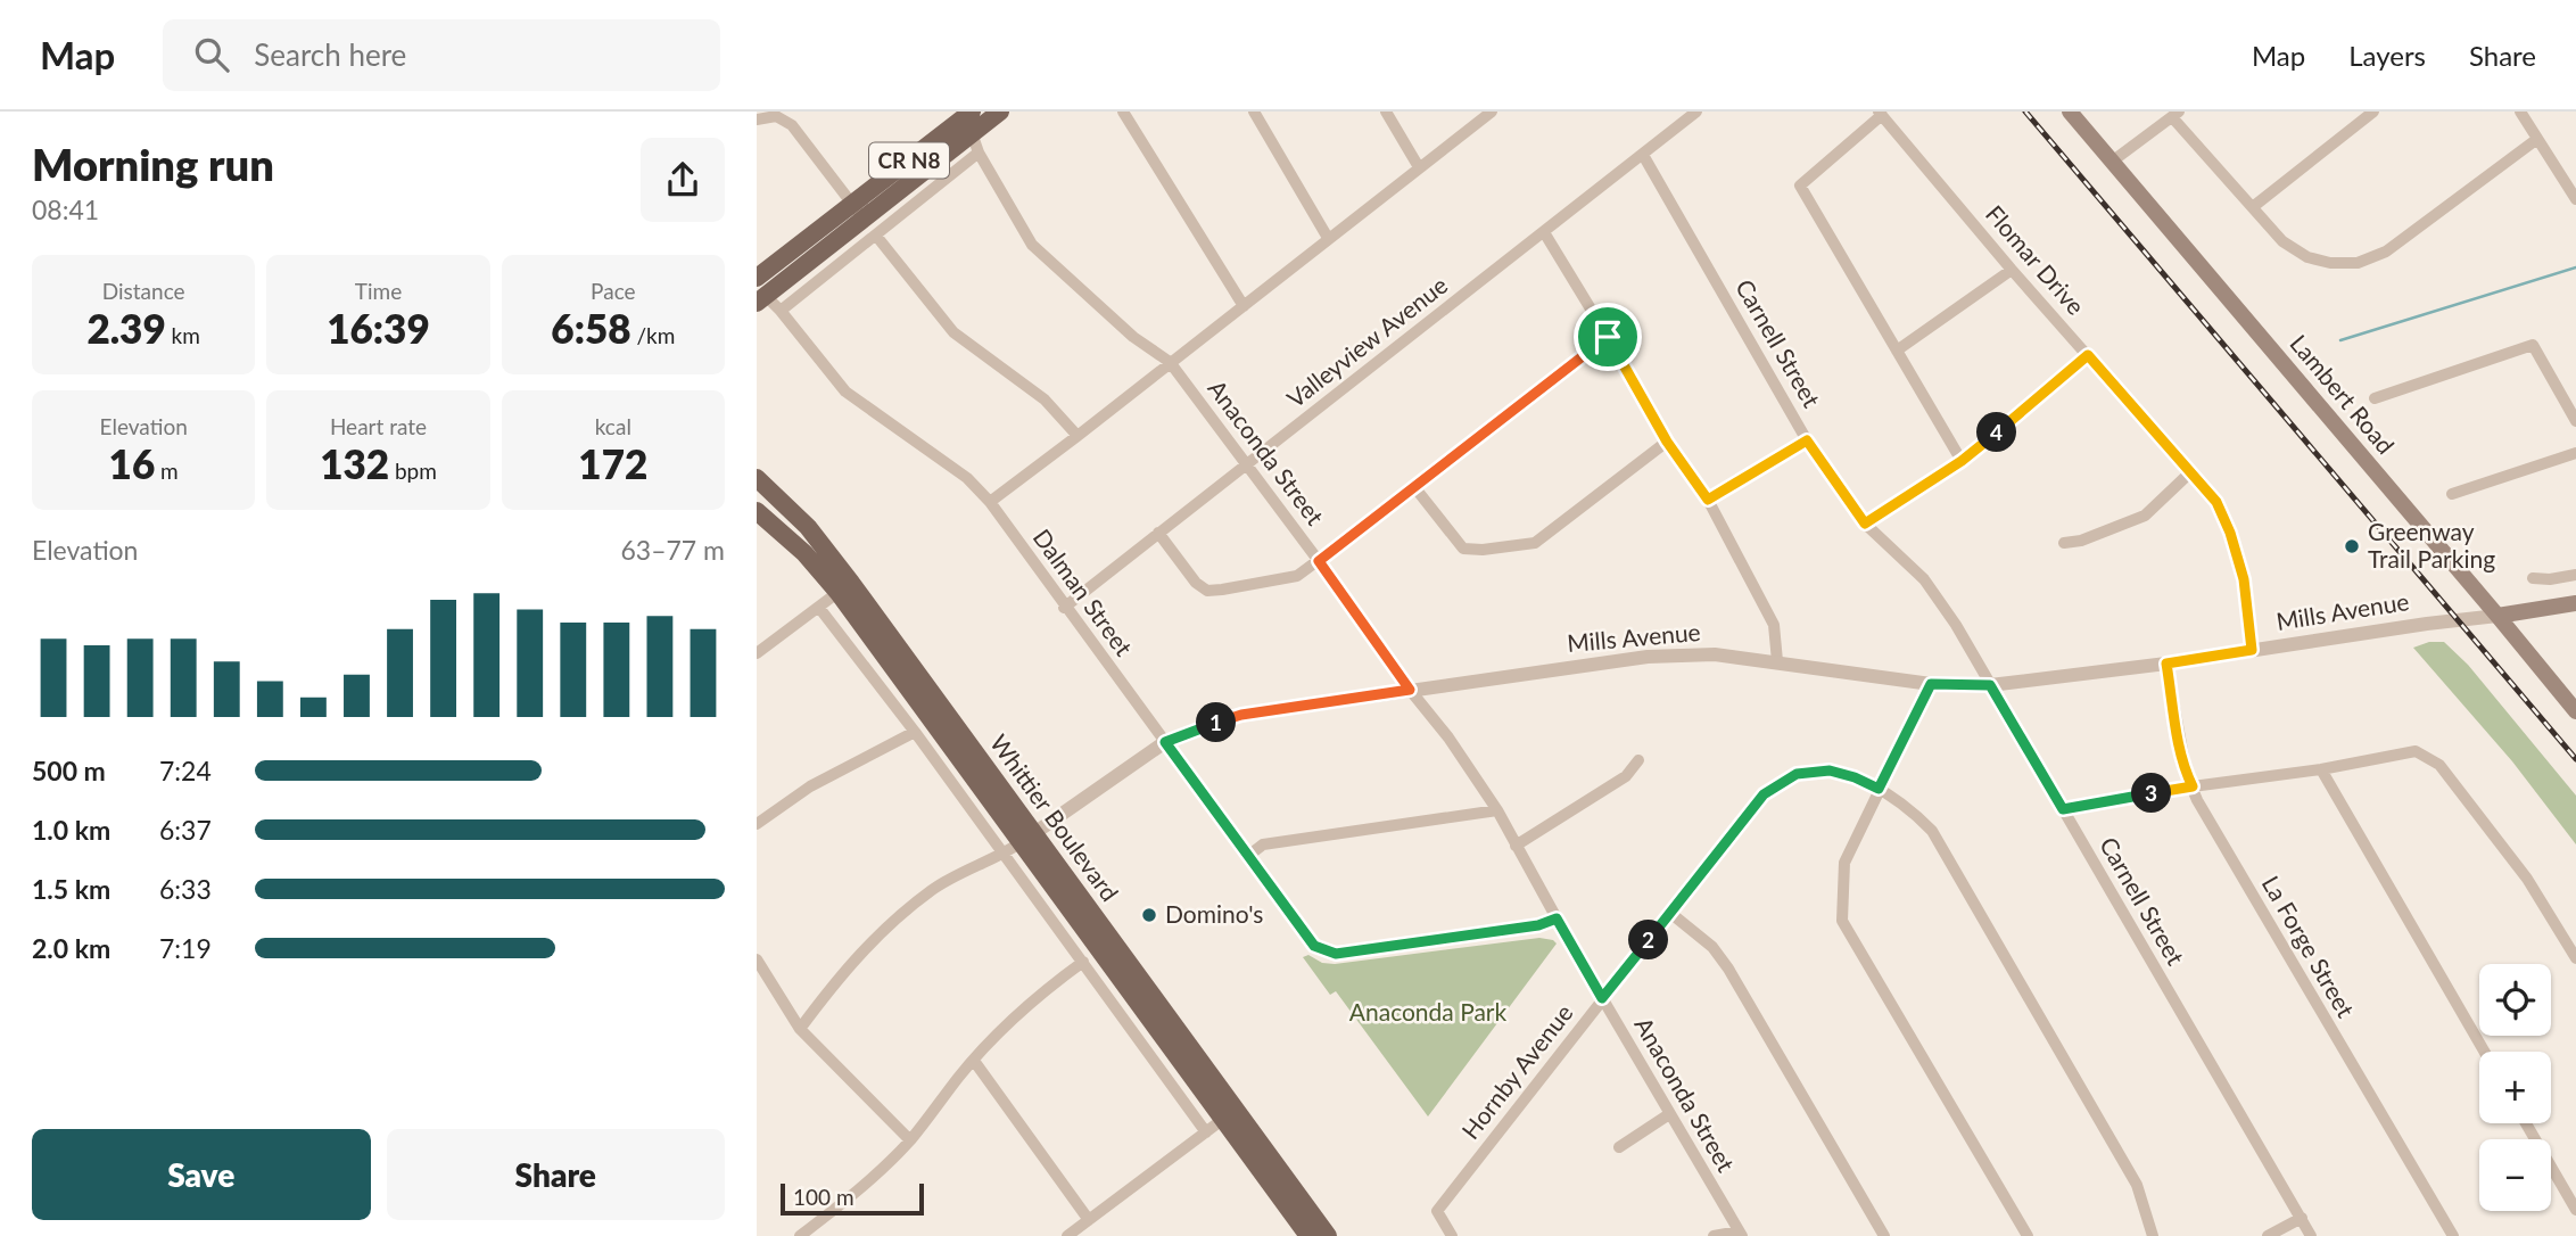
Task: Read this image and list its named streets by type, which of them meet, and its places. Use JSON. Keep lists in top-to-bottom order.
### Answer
{
  "streets": {
    "main road": [
      "CR N8",
      "Lambert Road",
      "Mills Avenue",
      "Whittier Boulevard"
    ],
    "street": [
      "Flomar Drive",
      "Valleyview Avenue",
      "Carnell Street",
      "Anaconda Street",
      "Dalman Street",
      "La Forge Street",
      "Hornby Avenue"
    ]
  },
  "crossings": [
    ["CR N8", "Anaconda Street"],
    ["CR N8", "Dalman Street"],
    ["Flomar Drive", "Mills Avenue"],
    ["Valleyview Avenue", "Carnell Street"],
    ["Valleyview Avenue", "Anaconda Street"],
    ["Valleyview Avenue", "Dalman Street"],
    ["Carnell Street", "Mills Avenue"],
    ["Lambert Road", "Mills Avenue"],
    ["Anaconda Street", "Dalman Street"],
    ["Anaconda Street", "Mills Avenue"],
    ["Anaconda Street", "Hornby Avenue"],
    ["Dalman Street", "Mills Avenue"],
    ["Mills Avenue", "Whittier Boulevard"],
    ["Mills Avenue", "La Forge Street"]
  ],
  "parks": ["Anaconda Park"],
  "places": ["Greenway Trail Parking", "Domino's"],
  "scale_bar": "100 m",
  "page": {
    "header": "Map",
    "search": "Search here",
    "nav": ["Map", "Layers", "Share"],
    "heading": ["Morning run", "08:41"],
    "stats": [
      ["Distance", "2.39 km"],
      ["Time", "16:39"],
      ["Pace", "6:58 /km"],
      ["Elevation", "16 m"],
      ["Heart rate", "132 bpm"],
      ["kcal", "172"]
    ],
    "pins": [
      "4",
      "1",
      "3",
      "2"
    ],
    "chart": ["Elevation", "63–77 m"],
    "list": [
      {
        "name": "500 m",
        "note": "7:24"
      },
      {
        "name": "1.0 km",
        "note": "6:37"
      },
      {
        "name": "1.5 km",
        "note": "6:33"
      },
      {
        "name": "2.0 km",
        "note": "7:19"
      }
    ],
    "map_buttons": ["+", "−"],
    "buttons": ["Save", "Share"],
    "scale": "100 m"
  }
}
